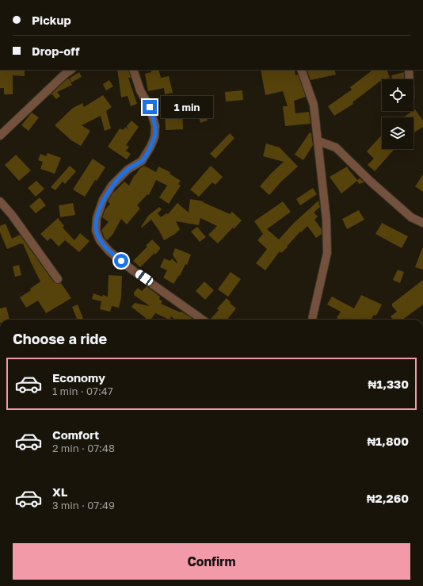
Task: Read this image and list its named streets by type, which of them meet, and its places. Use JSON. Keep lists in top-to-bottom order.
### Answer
{
  "page": {
    "banner": ["Pickup", "Drop-off"],
    "bubble": "1 min",
    "heading": "Choose a ride",
    "list": [
      {
        "name": "Economy",
        "note": "1 min · 07:47",
        "value": "₦1,330"
      },
      {
        "name": "Comfort",
        "note": "2 min · 07:48",
        "value": "₦1,800"
      },
      {
        "name": "XL",
        "note": "3 min · 07:49",
        "value": "₦2,260"
      }
    ],
    "buttons": "Confirm"
  }
}
